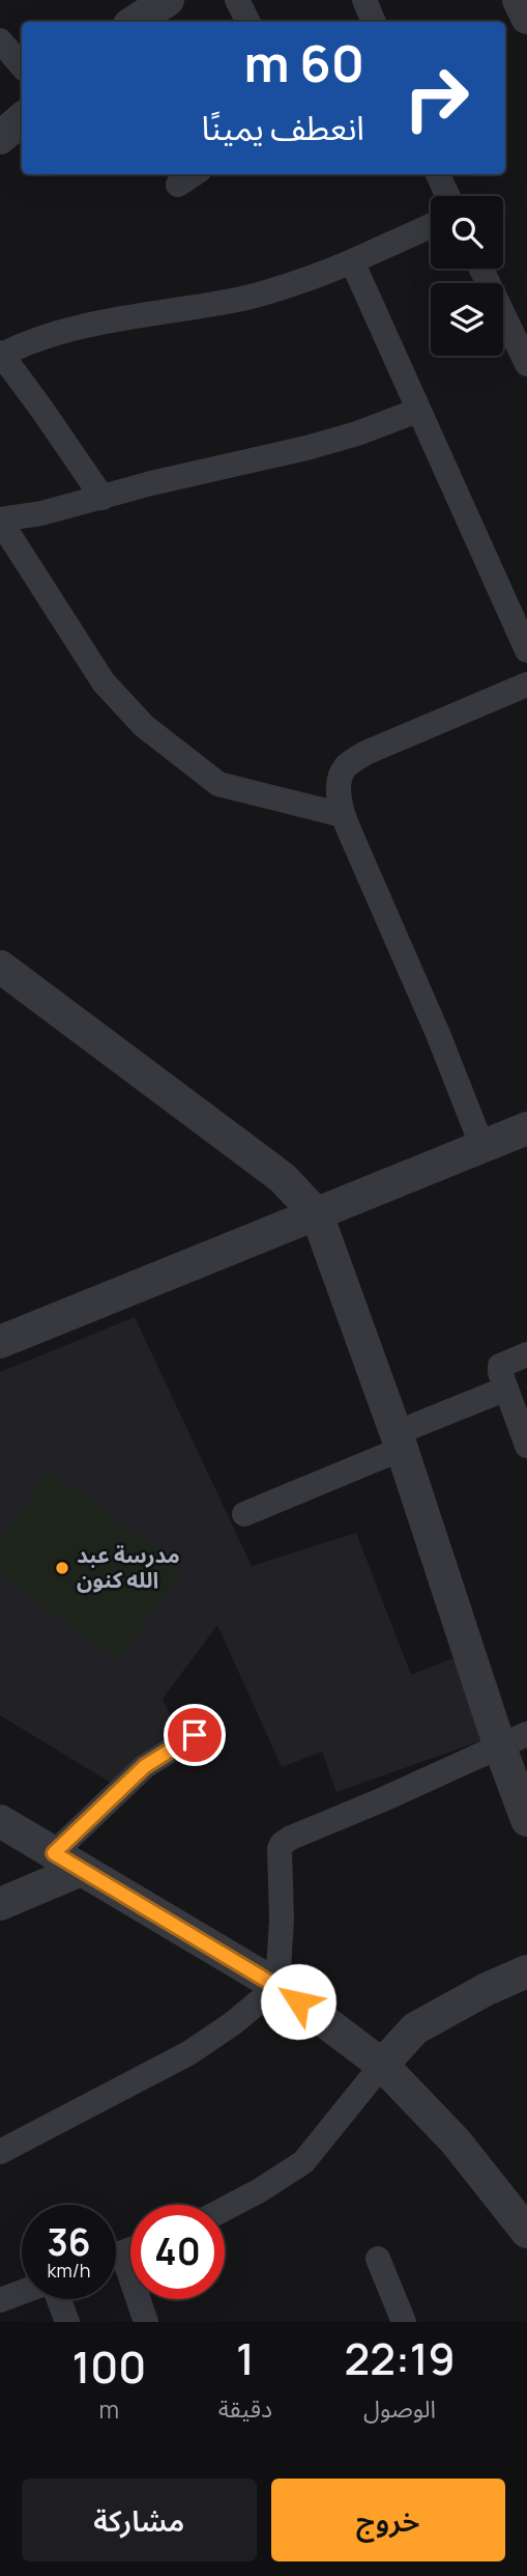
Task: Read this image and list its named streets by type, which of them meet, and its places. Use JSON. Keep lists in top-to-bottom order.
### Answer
{
  "places": ["مدرسة عبد الله كنون"],
  "page": {
    "turn": ["60 m", "انعطف يمينًا"],
    "speed": "36 km/h",
    "limit": "40",
    "eta": [
      "22:19",
      "الوصول",
      "1",
      "دقيقة",
      "100",
      "m"
    ],
    "buttons": ["خروج", "مشاركة"]
  }
}
